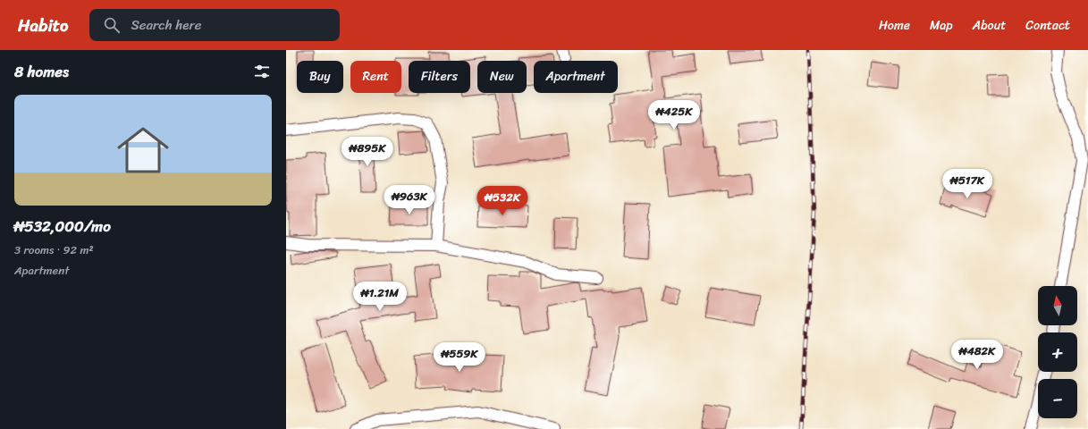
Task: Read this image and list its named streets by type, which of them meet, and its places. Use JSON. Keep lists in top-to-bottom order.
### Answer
{
  "north": "top",
  "page": {
    "header": "Habito",
    "search": "Search here",
    "nav": [
      "Home",
      "Map",
      "About",
      "Contact"
    ],
    "heading": "8 homes",
    "chip": [
      "Buy",
      "Rent",
      "Filters",
      "New",
      "Apartment"
    ],
    "list": [
      {
        "name": "₦532,000/mo",
        "note": "3 rooms · 92 m² · Apartment"
      }
    ],
    "price": [
      "₦425K",
      "₦895K",
      "₦517K",
      "₦963K",
      "₦532K",
      "₦1.21M",
      "₦482K",
      "₦559K"
    ],
    "map_buttons": ["+", "−"]
  }
}
